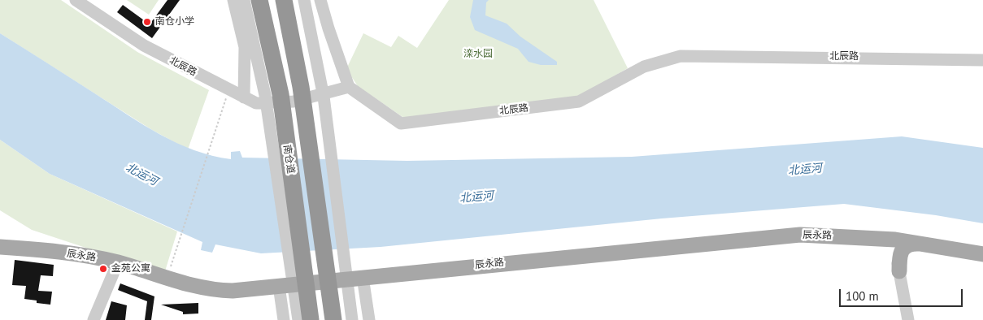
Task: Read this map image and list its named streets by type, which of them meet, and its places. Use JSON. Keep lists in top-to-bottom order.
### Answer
{
  "streets": {
    "highway": ["南仓道"],
    "main road": ["辰永路"],
    "street": ["北辰路"]
  },
  "water": ["北运河"],
  "parks": ["滦水园"],
  "places": ["南仓小学", "金苑公寓"],
  "scale_bar": "100 m"
}
